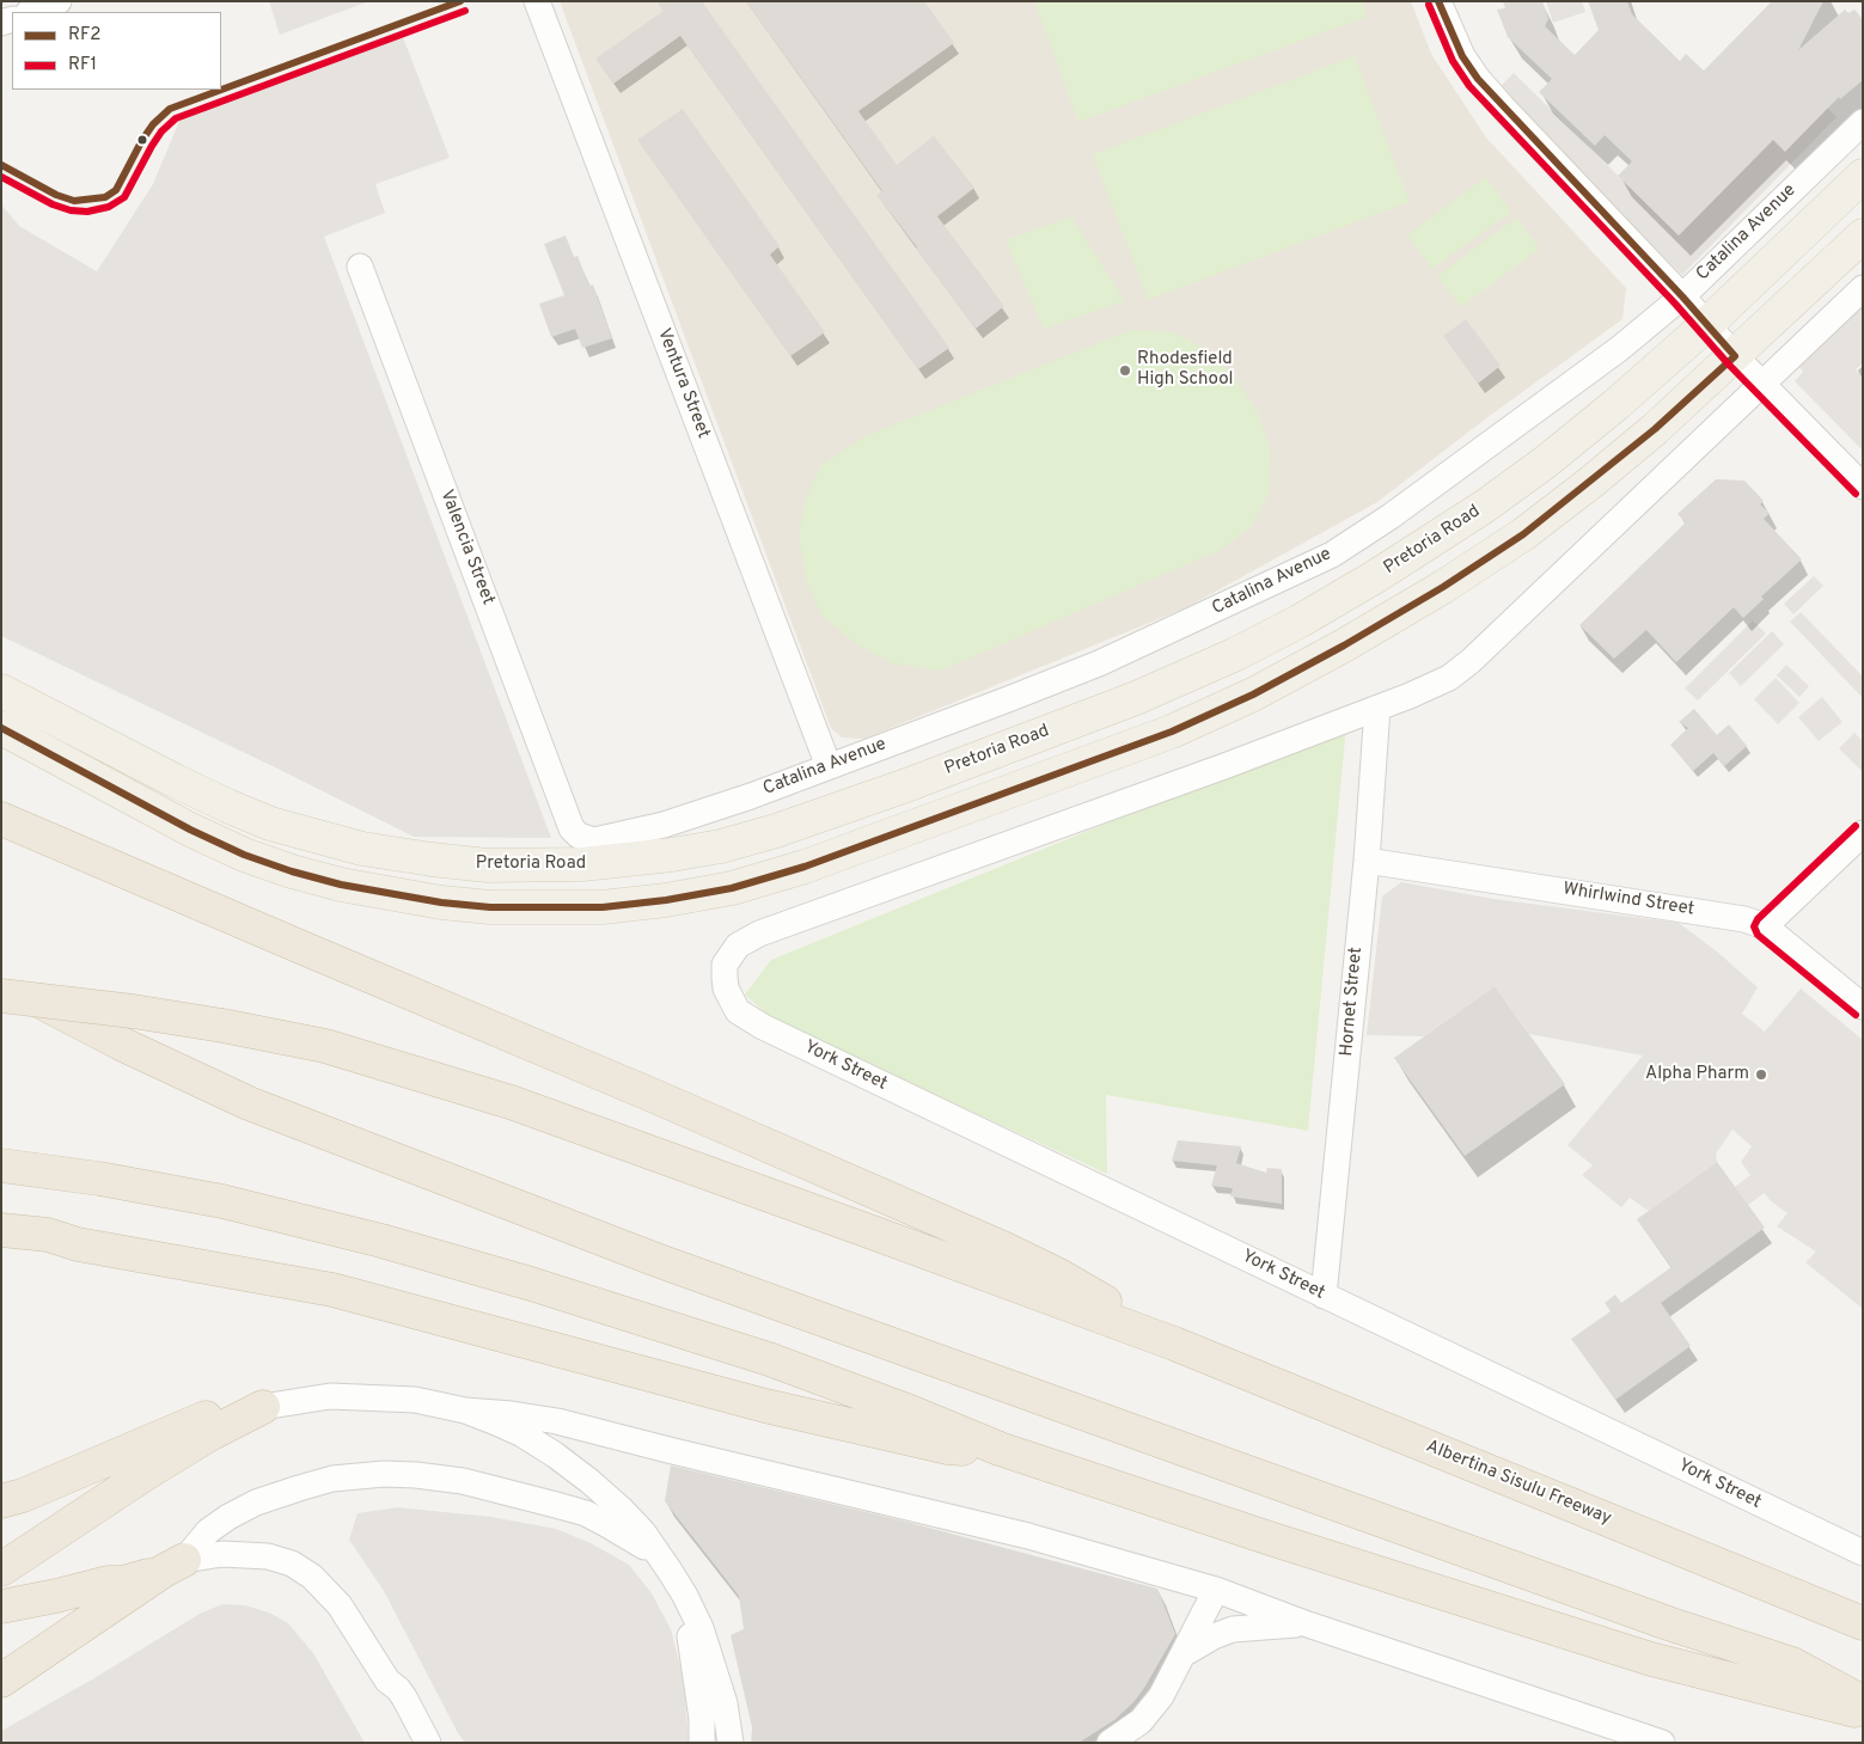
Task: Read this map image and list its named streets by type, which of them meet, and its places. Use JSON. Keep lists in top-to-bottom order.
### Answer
{
  "streets": {
    "highway": ["Albertina Sisulu Freeway"],
    "main road": ["Pretoria Road"],
    "street": [
      "Catalina Avenue",
      "Ventura Street",
      "Valencia Street",
      "Whirlwind Street",
      "Hornet Street",
      "York Street"
    ]
  },
  "crossings": [
    ["Catalina Avenue", "Ventura Street"],
    ["Catalina Avenue", "Valencia Street"],
    ["Whirlwind Street", "Hornet Street"],
    ["Hornet Street", "York Street"]
  ],
  "places": ["Rhodesfield High School", "Alpha Pharm"],
  "lines": ["transit line RF2", "transit line RF1"],
  "legend": ["RF2", "RF1"]
}
